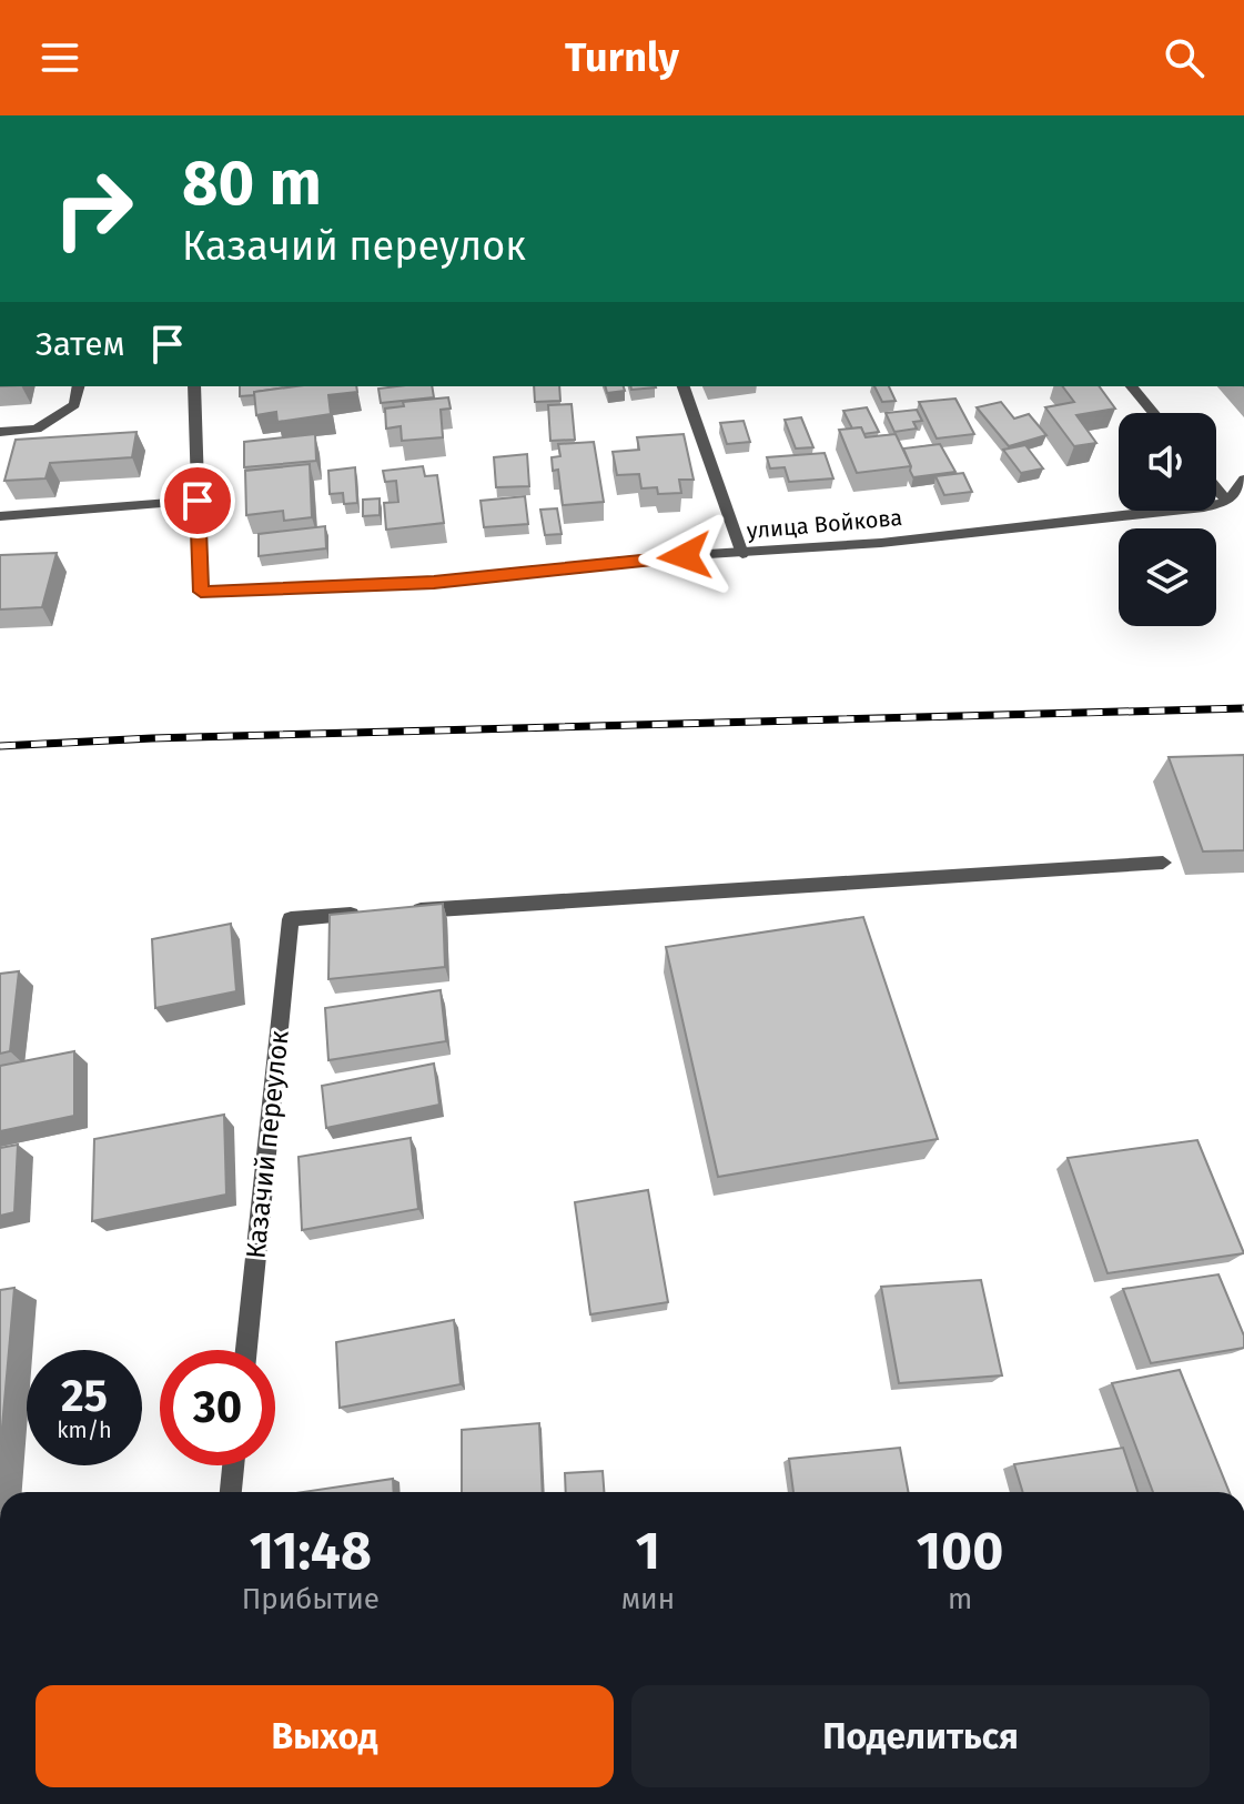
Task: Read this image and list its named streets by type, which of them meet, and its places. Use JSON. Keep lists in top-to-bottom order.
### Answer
{
  "streets": {
    "street": ["улица Войкова", "Казачий переулок"]
  },
  "page": {
    "header": "Turnly",
    "turn": ["80 m", "Казачий переулок"],
    "then": "Затем",
    "speed": "25 km/h",
    "limit": "30",
    "eta": [
      "11:48",
      "Прибытие",
      "1",
      "мин",
      "100",
      "m"
    ],
    "buttons": ["Выход", "Поделиться"]
  }
}
